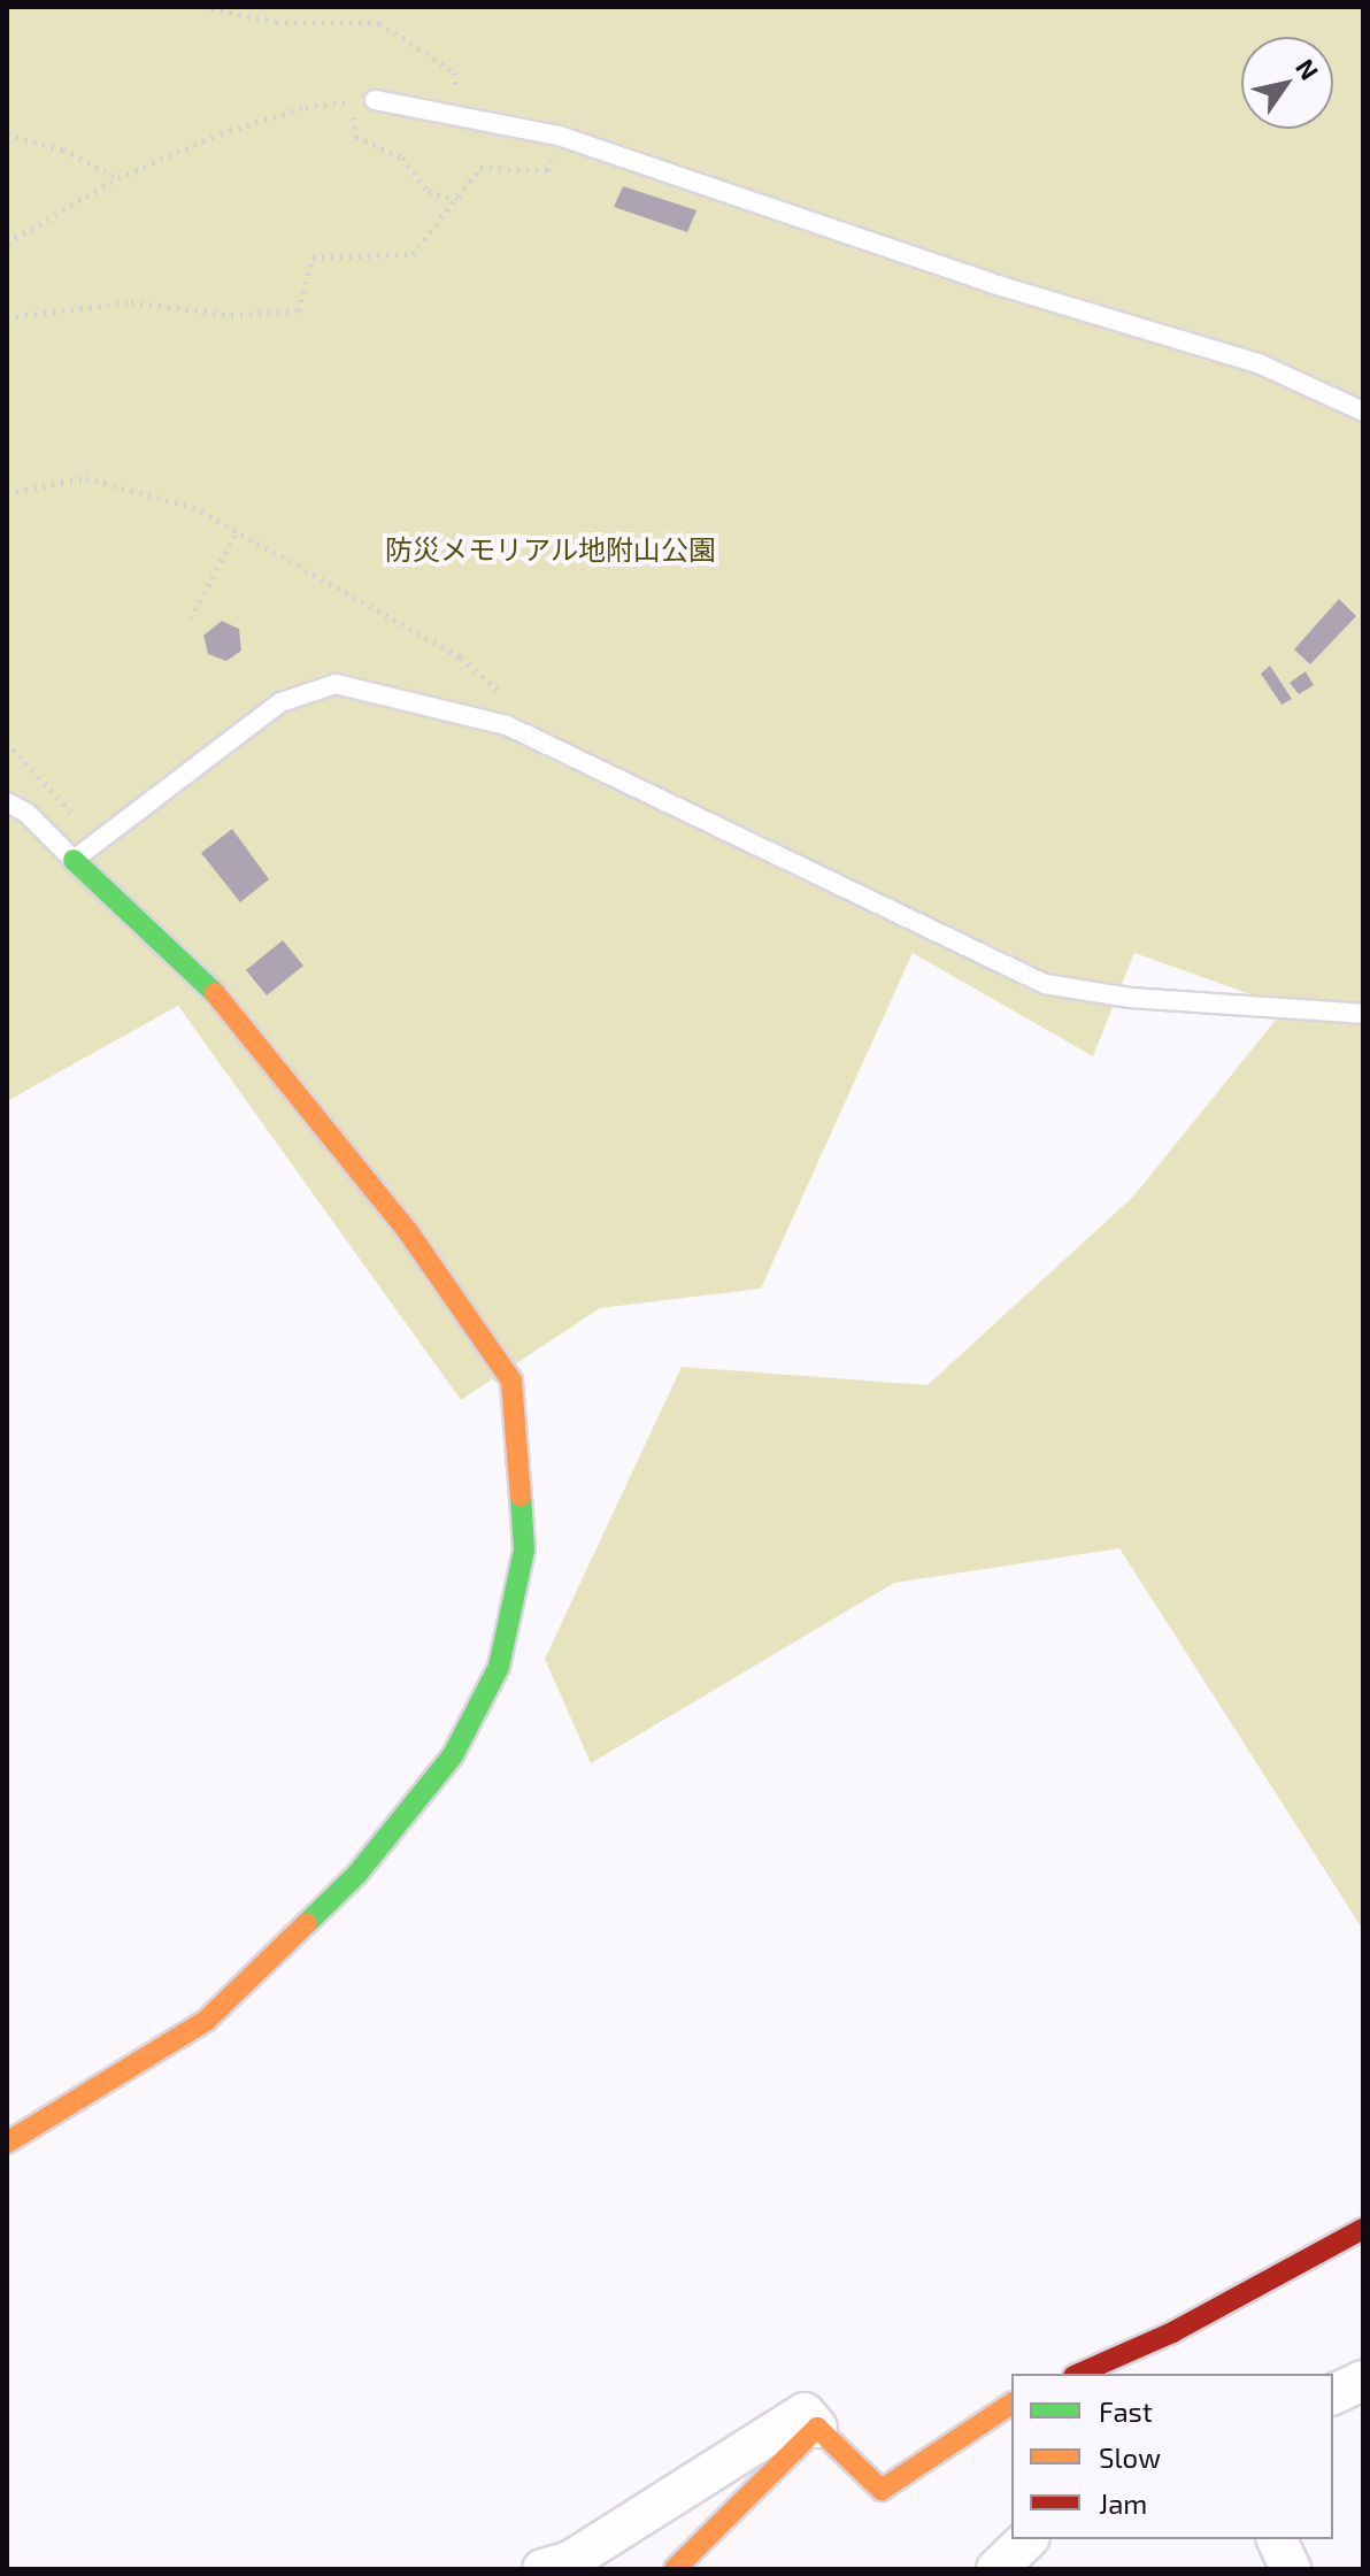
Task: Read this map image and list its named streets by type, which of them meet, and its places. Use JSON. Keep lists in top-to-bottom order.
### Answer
{
  "parks": ["防災メモリアル地附山公園"],
  "legend": ["Fast", "Slow", "Jam"],
  "north": "top right"
}
